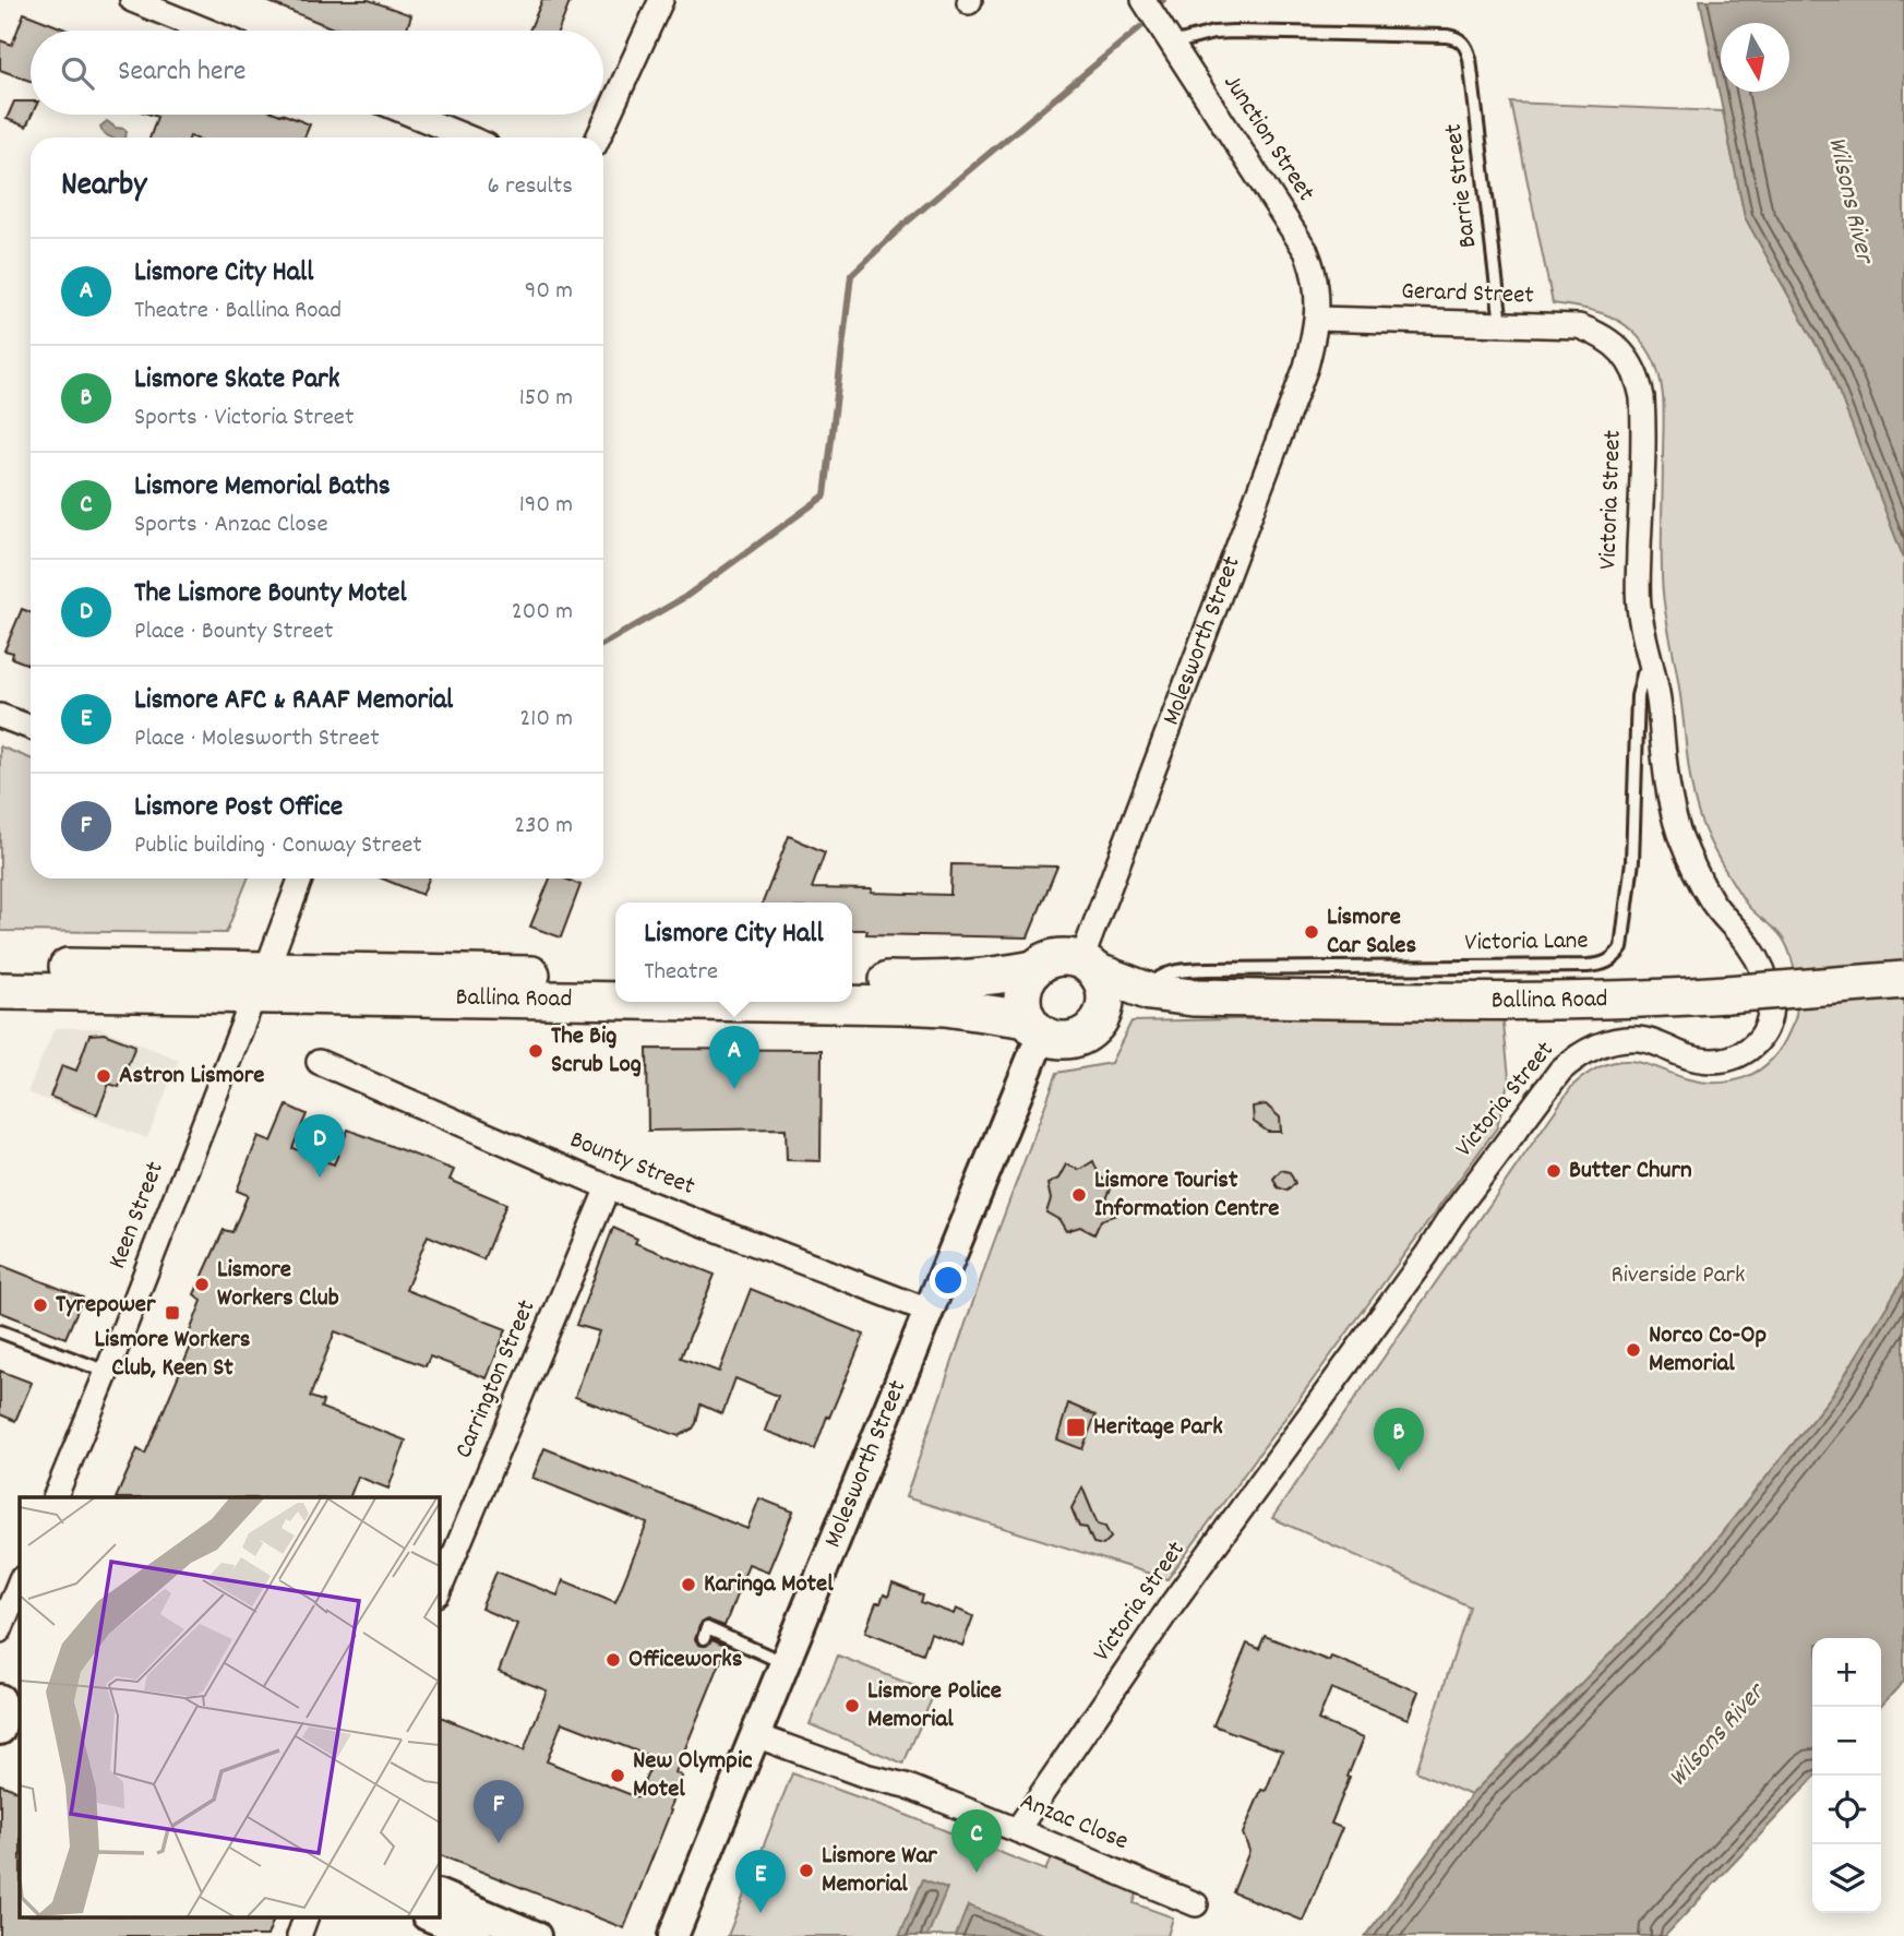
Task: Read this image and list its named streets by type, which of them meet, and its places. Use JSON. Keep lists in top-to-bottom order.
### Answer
{
  "streets": {
    "main road": ["Ballina Road"],
    "street": [
      "Junction Street",
      "Gerard Street",
      "Victoria Street",
      "Molesworth Street",
      "Bounty Street",
      "Keen Street",
      "Carrington Street",
      "Anzac Close"
    ],
    "lane": ["Barrie Street", "Victoria Lane"]
  },
  "crossings": [
    ["Junction Street", "Barrie Street"],
    ["Junction Street", "Gerard Street"],
    ["Junction Street", "Molesworth Street"],
    ["Barrie Street", "Gerard Street"],
    ["Gerard Street", "Victoria Street"],
    ["Gerard Street", "Molesworth Street"],
    ["Victoria Street", "Victoria Lane"],
    ["Victoria Street", "Anzac Close"],
    ["Molesworth Street", "Ballina Road"],
    ["Molesworth Street", "Bounty Street"],
    ["Molesworth Street", "Anzac Close"],
    ["Victoria Lane", "Ballina Road"],
    ["Ballina Road", "Keen Street"],
    ["Bounty Street", "Carrington Street"]
  ],
  "water": ["Wilsons River"],
  "parks": ["Riverside Park"],
  "places": {
    "other": [
      "Lismore Car Sales",
      "The Big Scrub Log",
      "Astron Lismore",
      "Butter Churn",
      "Lismore Tourist Information Centre",
      "Lismore Workers Club",
      "Tyrepower",
      "Norco Co-Op Memorial",
      "Karinga Motel",
      "Officeworks",
      "Lismore Police Memorial",
      "New Olympic Motel",
      "Lismore War Memorial"
    ],
    "transit": ["Lismore Workers Club, Keen St", "Heritage Park"]
  },
  "north": "bottom",
  "page": {
    "search": "Search here",
    "heading": ["Nearby", "6 results"],
    "list": [
      {
        "mark": "A",
        "name": "Lismore City Hall",
        "note": "Theatre · Ballina Road",
        "value": "90 m"
      },
      {
        "mark": "B",
        "name": "Lismore Skate Park",
        "note": "Sports · Victoria Street",
        "value": "150 m"
      },
      {
        "mark": "C",
        "name": "Lismore Memorial Baths",
        "note": "Sports · Anzac Close",
        "value": "190 m"
      },
      {
        "mark": "D",
        "name": "The Lismore Bounty Motel",
        "note": "Place · Bounty Street",
        "value": "200 m"
      },
      {
        "mark": "E",
        "name": "Lismore AFC & RAAF Memorial",
        "note": "Place · Molesworth Street",
        "value": "210 m"
      },
      {
        "mark": "F",
        "name": "Lismore Post Office",
        "note": "Public building · Conway Street",
        "value": "230 m"
      }
    ],
    "popup": ["Lismore City Hall", "Theatre"],
    "pins": [
      "A",
      "D",
      "B",
      "F",
      "C",
      "E"
    ],
    "map_buttons": ["+", "−"]
  }
}
